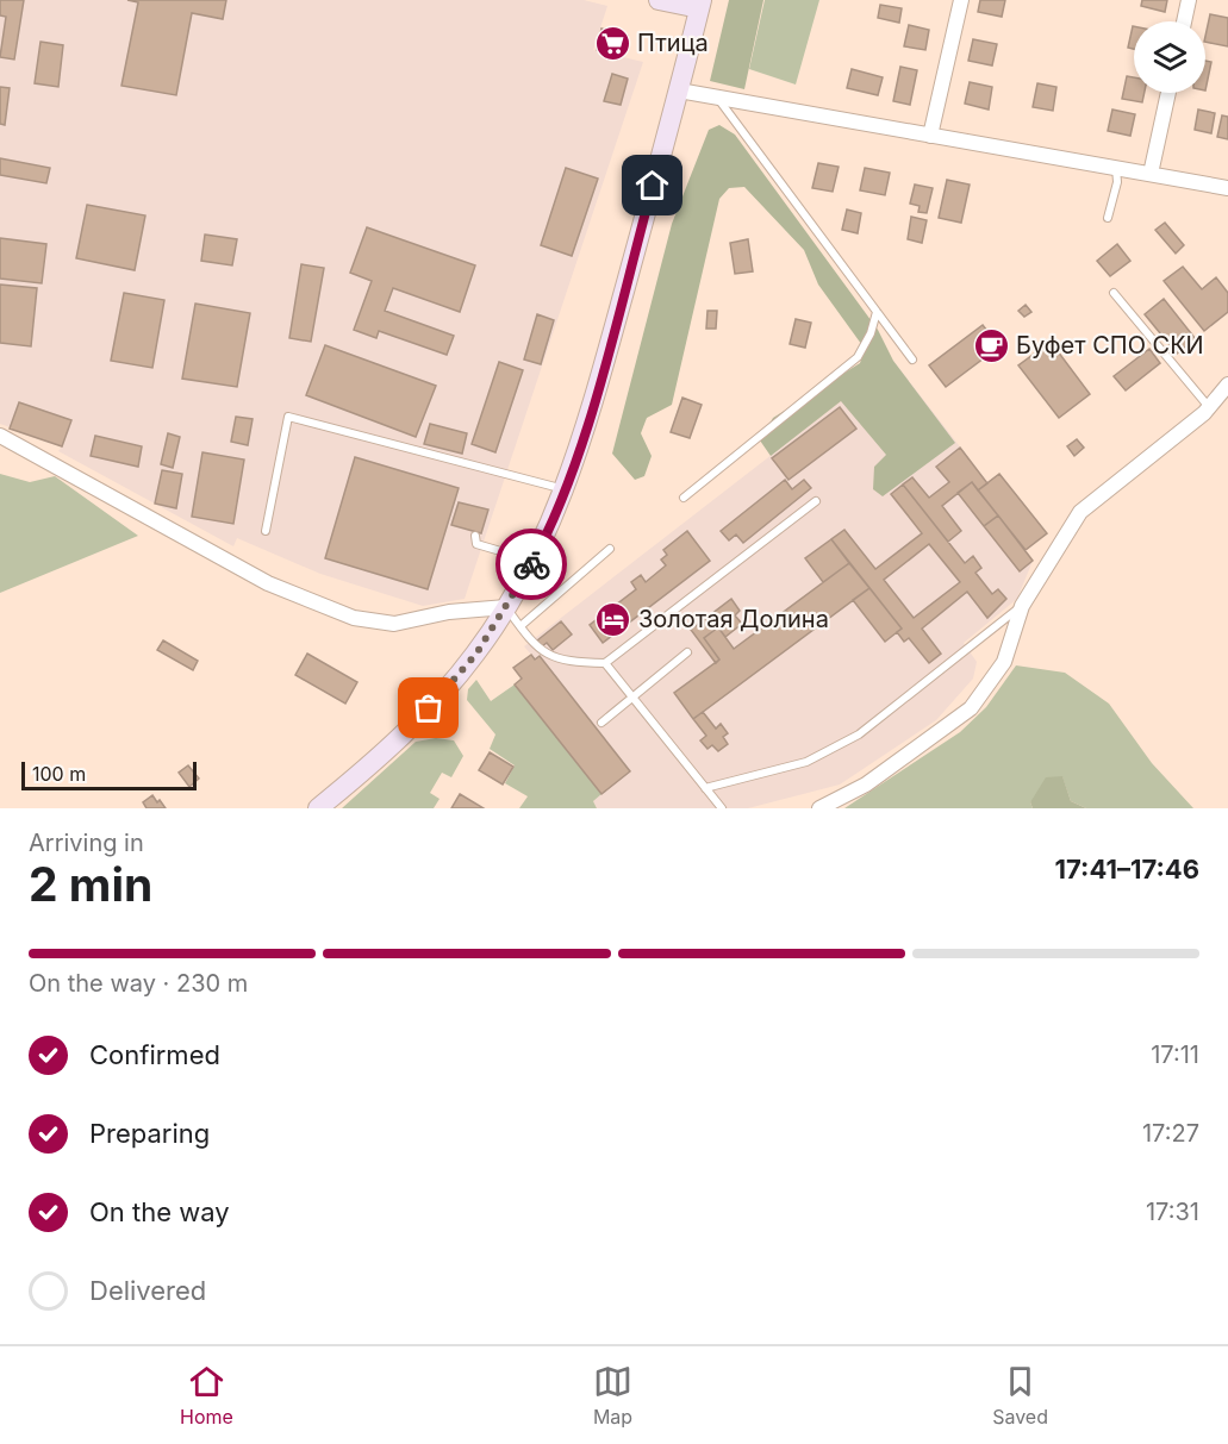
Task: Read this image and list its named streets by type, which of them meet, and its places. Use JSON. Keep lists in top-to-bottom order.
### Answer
{
  "places": {
    "supermarket": ["Птица"],
    "cafe": ["Буфет СПО СКИ"],
    "hotel": ["Золотая Долина"]
  },
  "scale_bar": "100 m",
  "page": {
    "scale": "100 m",
    "heading": ["2 min", "Arriving in", "17:41–17:46"],
    "bar": "On the way · 230 m",
    "list": [
      ["Confirmed", "17:11"],
      ["Preparing", "17:27"],
      ["On the way", "17:31"],
      "Delivered"
    ],
    "tabs": ["Home", "Map", "Saved"]
  }
}
